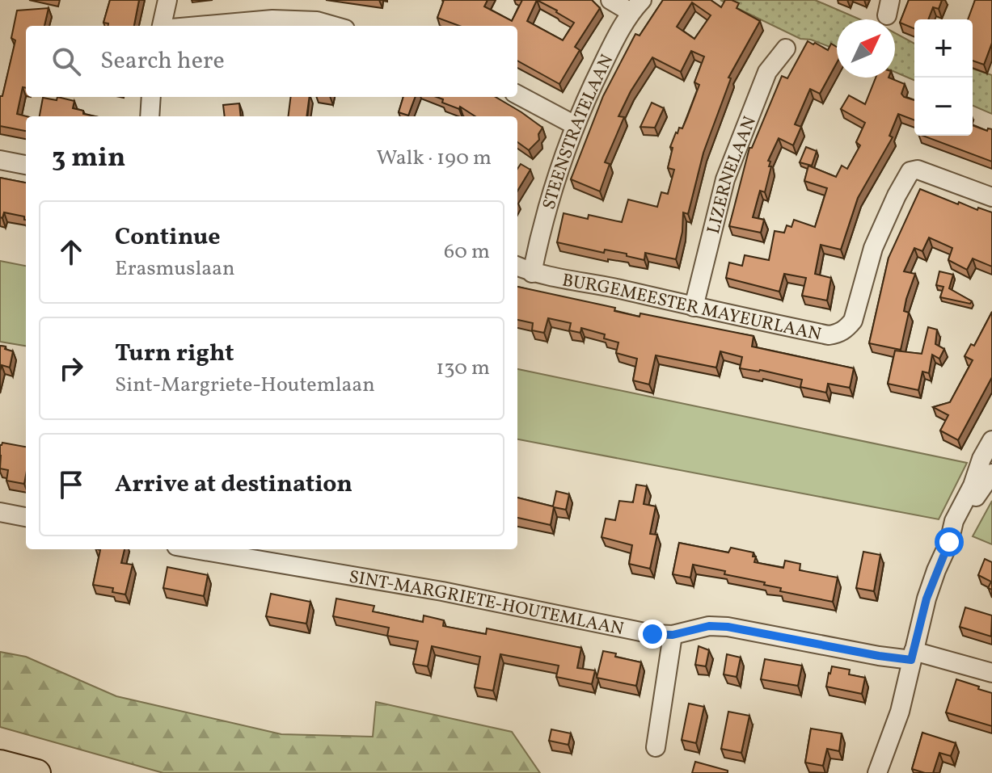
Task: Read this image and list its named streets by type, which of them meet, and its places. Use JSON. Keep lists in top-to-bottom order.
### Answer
{
  "streets": {
    "street": [
      "STEENSTRATELAAN",
      "LIZERNELAAN",
      "BURGEMEESTER MAYEURLAAN",
      "SINT-MARGRIETE-HOUTEMLAAN"
    ]
  },
  "crossings": [
    ["STEENSTRATELAAN", "BURGEMEESTER MAYEURLAAN"],
    ["LIZERNELAAN", "BURGEMEESTER MAYEURLAAN"]
  ],
  "north": "top right",
  "page": {
    "map_buttons": ["+", "−"],
    "search": "Search here",
    "heading": ["3 min", "Walk · 190 m"],
    "list": [
      ["Continue", "Erasmuslaan", "60 m"],
      ["Turn right", "Sint-Margriete-Houtemlaan", "130 m"],
      "Arrive at destination"
    ]
  }
}
